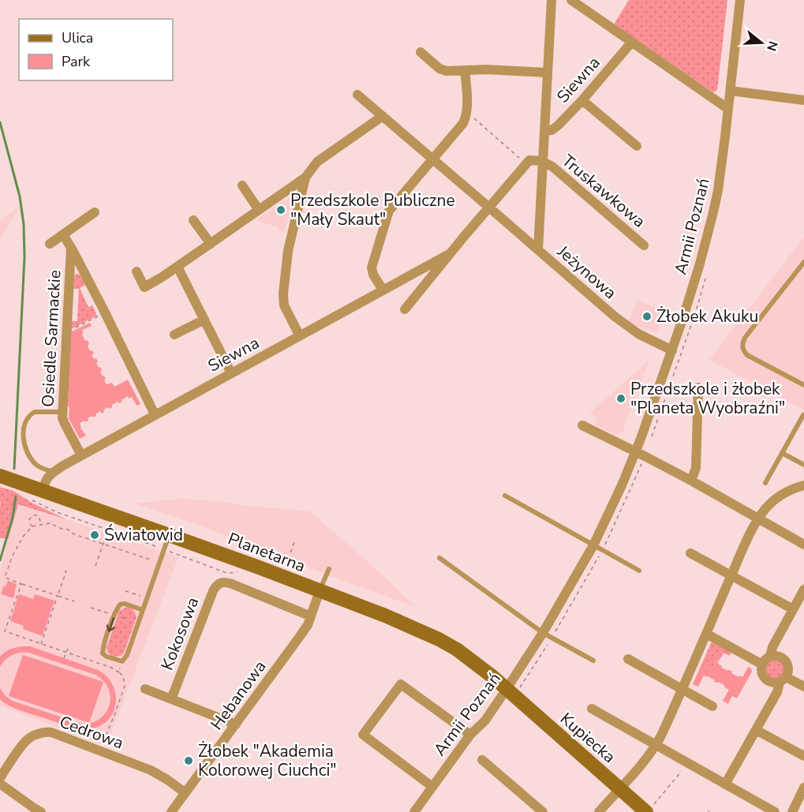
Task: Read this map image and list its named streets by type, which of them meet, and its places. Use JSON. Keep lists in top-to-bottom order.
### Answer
{
  "streets": {
    "street": [
      "Siewna",
      "Truskawkowa",
      "Armii Poznań",
      "Jeżynowa",
      "Osiedle Sarmackie",
      "Planetarna",
      "Kokosowa",
      "Hebanowa",
      "Cedrowa",
      "Kupiecka"
    ]
  },
  "crossings": [
    ["Siewna", "Jeżynowa"],
    ["Siewna", "Osiedle Sarmackie"],
    ["Siewna", "Planetarna"],
    ["Armii Poznań", "Jeżynowa"],
    ["Armii Poznań", "Planetarna"],
    ["Armii Poznań", "Kupiecka"],
    ["Planetarna", "Hebanowa"],
    ["Planetarna", "Kupiecka"],
    ["Kokosowa", "Hebanowa"],
    ["Hebanowa", "Cedrowa"]
  ],
  "places": [
    "Przedszkole Publiczne \"Mały Skaut\"",
    "Żłobek Akuku",
    "Przedszkole i żłobek \"Planeta Wyobraźni\"",
    "Światowid",
    "Żłobek \"Akademia Kolorowej Ciuchci\""
  ],
  "legend": ["Ulica", "Park"],
  "north": "right"
}
